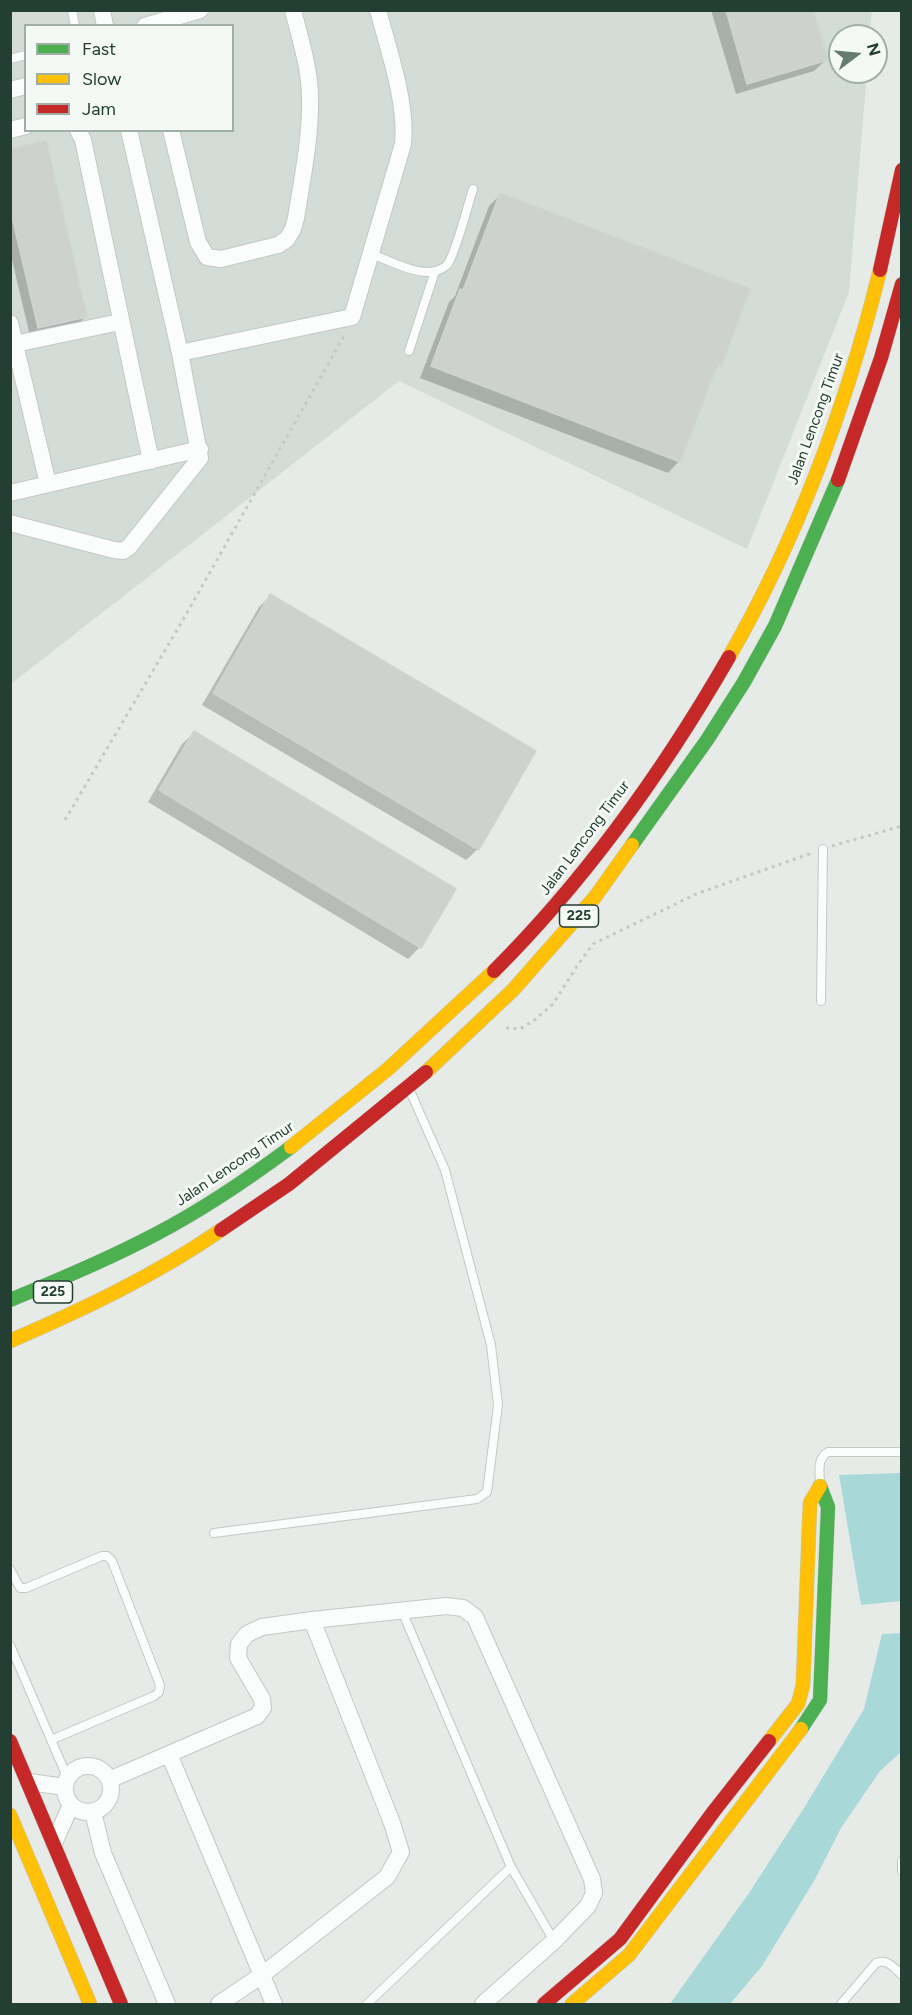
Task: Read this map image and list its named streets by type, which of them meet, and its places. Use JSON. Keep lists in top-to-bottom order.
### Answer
{
  "streets": {
    "main road": ["Jalan Lencong Timur", "225"]
  },
  "crossings": [
    ["Jalan Lencong Timur", "225"]
  ],
  "legend": ["Fast", "Slow", "Jam"],
  "north": "right"
}
